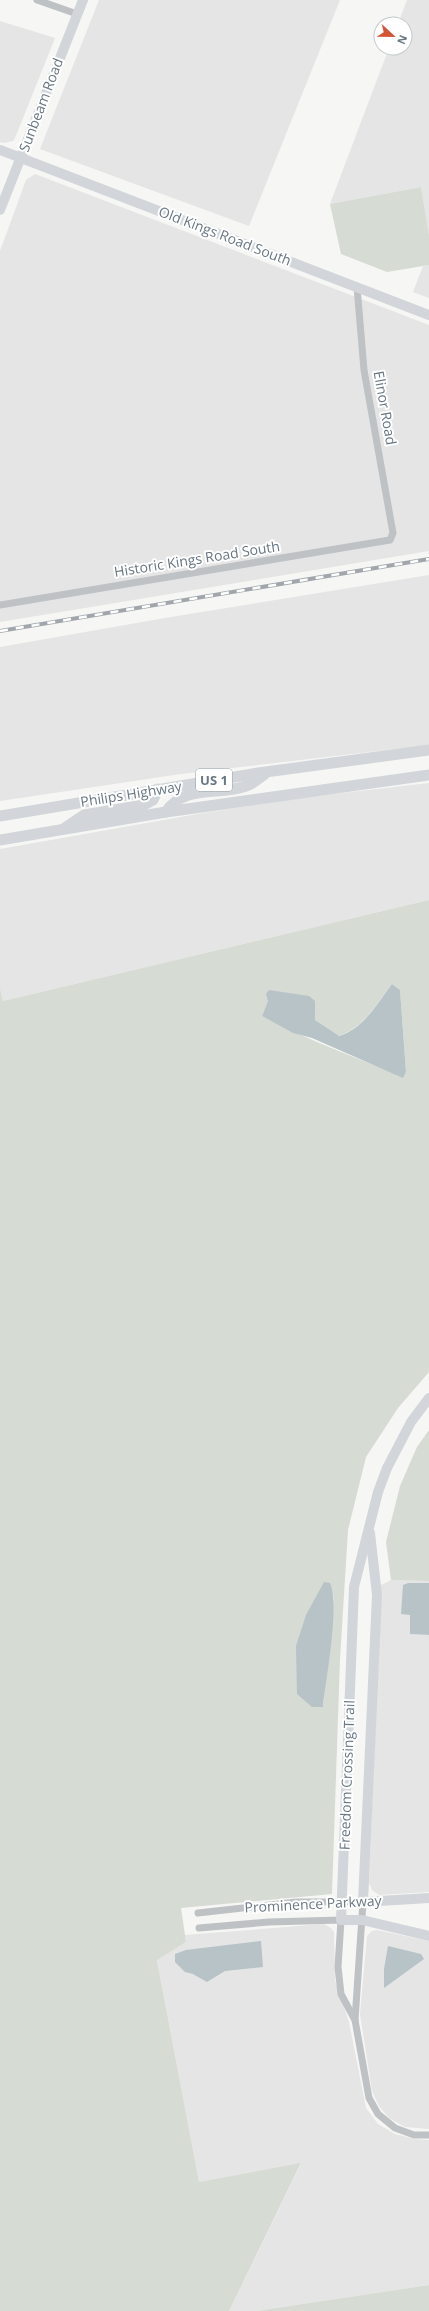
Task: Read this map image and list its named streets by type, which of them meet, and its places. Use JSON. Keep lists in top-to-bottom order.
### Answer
{
  "streets": {
    "main road": ["US 1", "Philips Highway"],
    "street": [
      "Sunbeam Road",
      "Old Kings Road South",
      "Elinor Road",
      "Historic Kings Road South",
      "Freedom Crossing Trail",
      "Prominence Parkway"
    ]
  },
  "crossings": [
    ["Sunbeam Road", "Old Kings Road South"],
    ["Old Kings Road South", "Elinor Road"],
    ["Elinor Road", "Historic Kings Road South"],
    ["Freedom Crossing Trail", "Prominence Parkway"]
  ],
  "north": "right"
}
